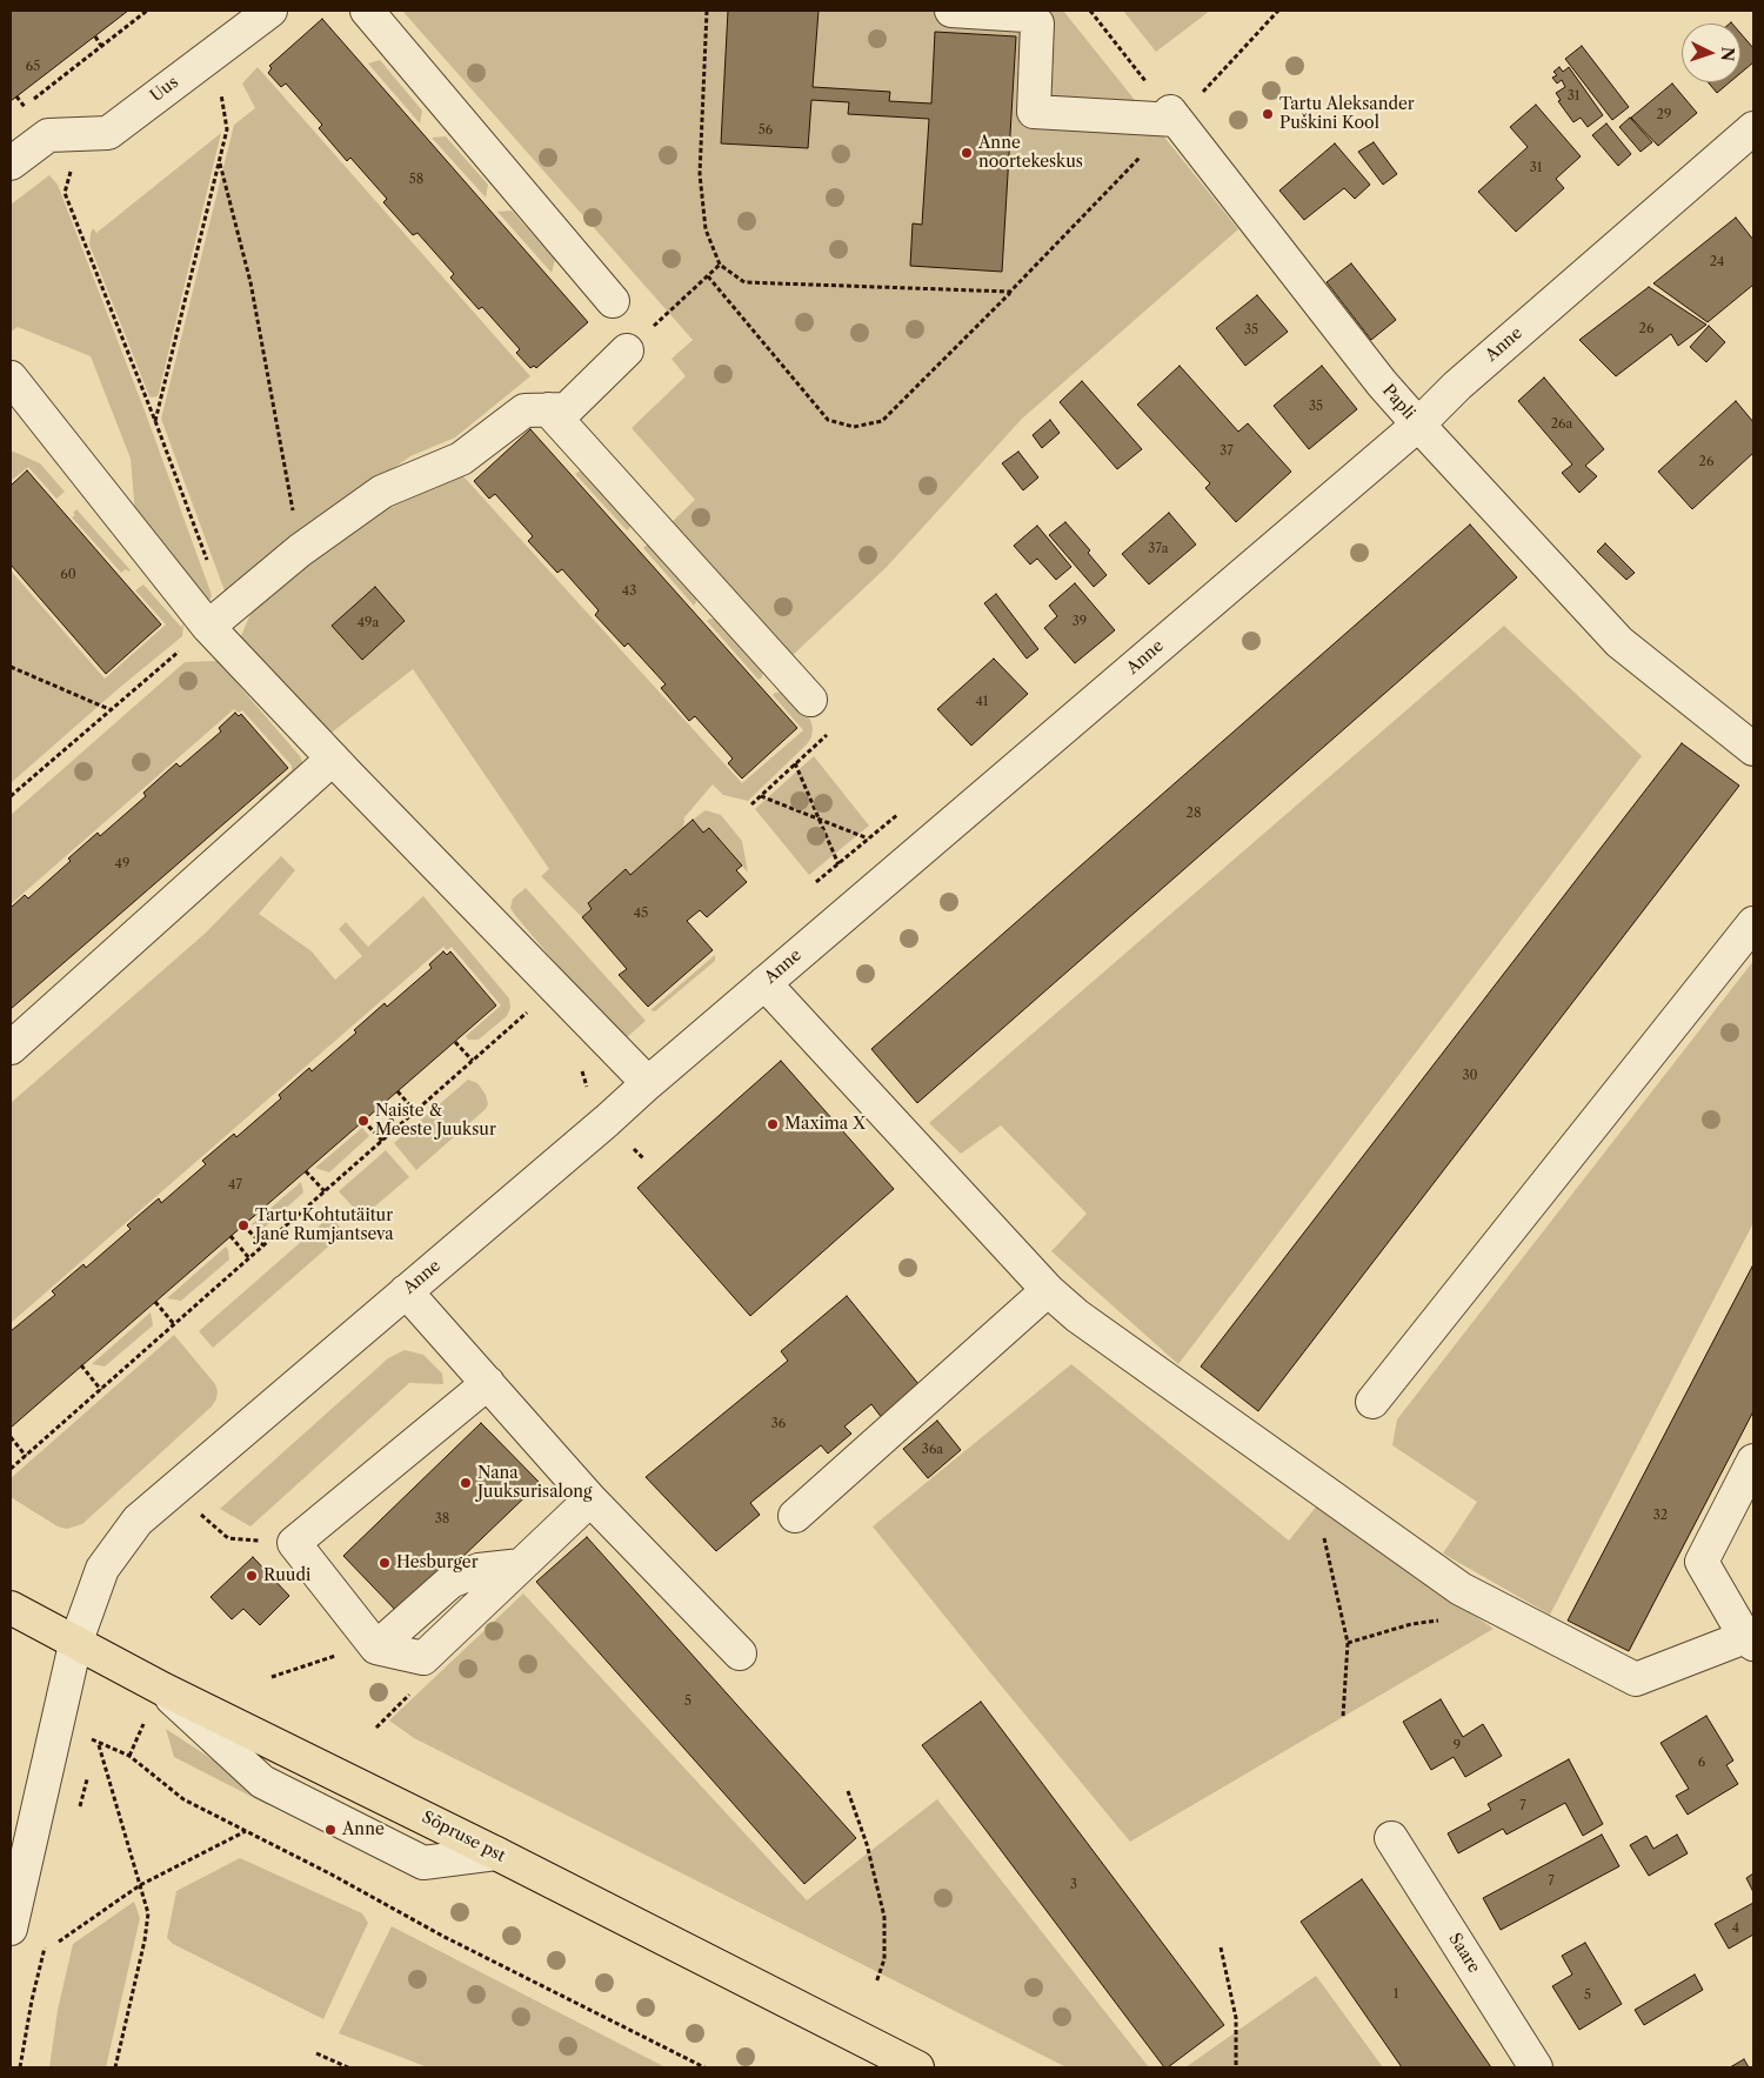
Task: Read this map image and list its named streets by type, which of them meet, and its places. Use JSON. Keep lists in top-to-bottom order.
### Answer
{
  "streets": {
    "main road": ["Sõpruse pst"],
    "street": [
      "Uus",
      "Anne",
      "Papli",
      "Saare"
    ]
  },
  "crossings": [
    ["Anne", "Papli"],
    ["Anne", "Sõpruse pst"]
  ],
  "places": [
    "Tartu Aleksander Puškini Kool",
    "Anne noortekeskus",
    "Naiste & Meeste Juuksur",
    "Maxima X",
    "Tartu Kohtutäitur Jane Rumjantseva",
    "Nana Juuksurisalong",
    "Hesburger",
    "Ruudi",
    "Anne"
  ],
  "house_numbers": [
    "65",
    "31",
    "29",
    "56",
    "31",
    "58",
    "24",
    "26",
    "35",
    "35",
    "26a",
    "37",
    "26",
    "37a",
    "60",
    "43",
    "39",
    "49a",
    "41",
    "28",
    "49",
    "45",
    "30",
    "47",
    "36",
    "36a",
    "32",
    "38",
    "5",
    "9",
    "6",
    "7",
    "7",
    "3",
    "4",
    "1",
    "5"
  ],
  "north": "right"
}
